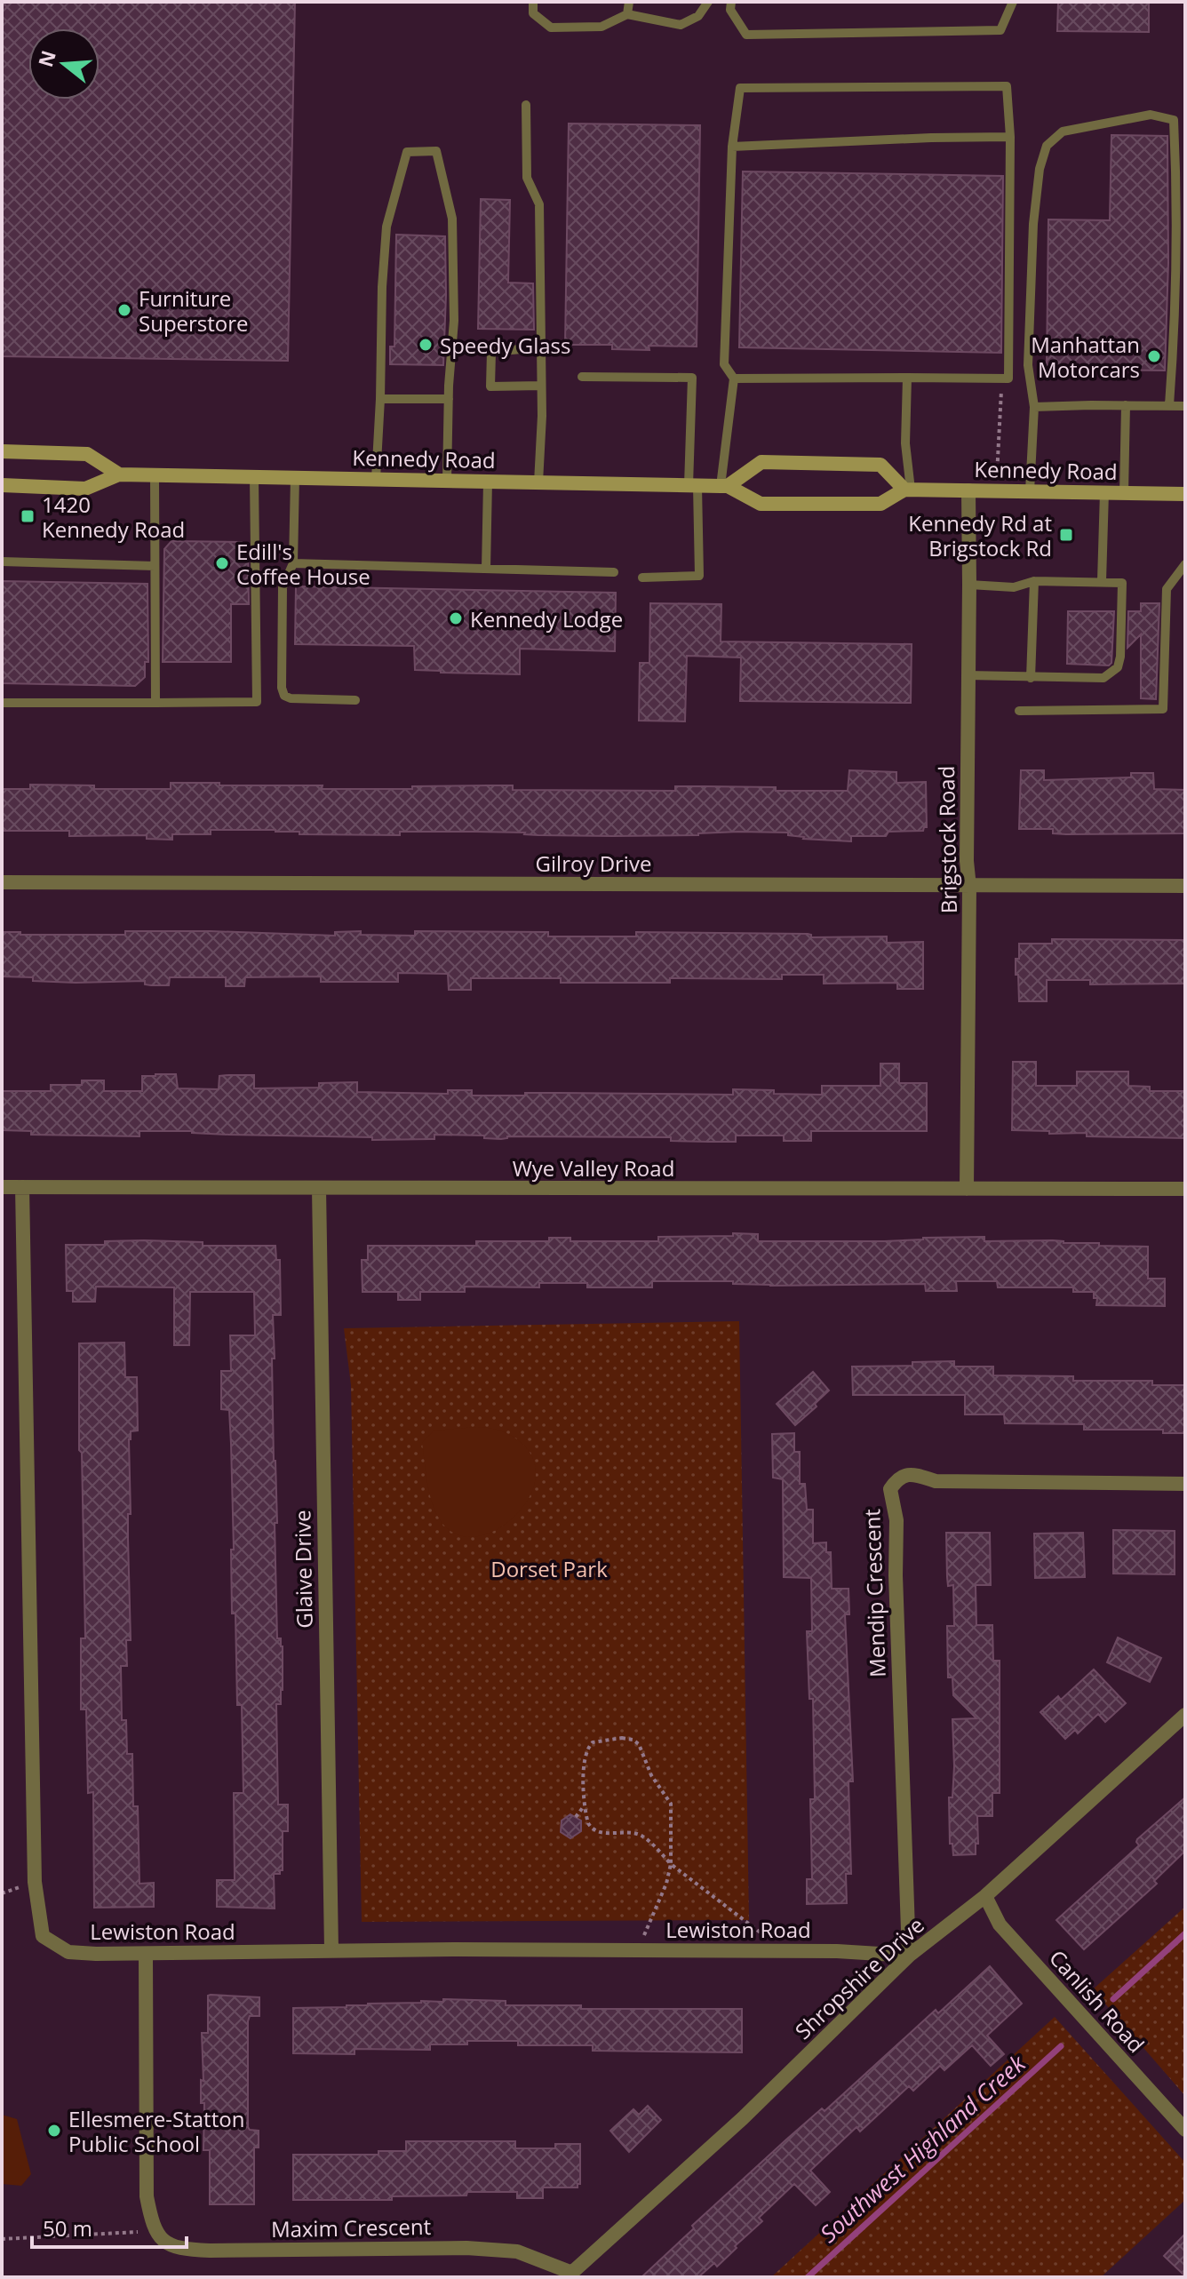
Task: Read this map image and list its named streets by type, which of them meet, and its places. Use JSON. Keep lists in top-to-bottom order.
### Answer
{
  "streets": {
    "main road": ["Kennedy Road"],
    "street": [
      "Brigstock Road",
      "Gilroy Drive",
      "Wye Valley Road",
      "Glaive Drive",
      "Mendip Crescent",
      "Lewiston Road",
      "Shropshire Drive",
      "Canlish Road",
      "Maxim Crescent"
    ]
  },
  "crossings": [
    ["Kennedy Road", "Brigstock Road"],
    ["Brigstock Road", "Gilroy Drive"],
    ["Brigstock Road", "Wye Valley Road"],
    ["Wye Valley Road", "Glaive Drive"],
    ["Wye Valley Road", "Lewiston Road"],
    ["Glaive Drive", "Lewiston Road"],
    ["Mendip Crescent", "Lewiston Road"],
    ["Mendip Crescent", "Shropshire Drive"],
    ["Lewiston Road", "Shropshire Drive"],
    ["Lewiston Road", "Maxim Crescent"],
    ["Shropshire Drive", "Canlish Road"],
    ["Shropshire Drive", "Maxim Crescent"]
  ],
  "water": ["Southwest Highland Creek"],
  "parks": ["Dorset Park"],
  "places": {
    "other": [
      "Furniture Superstore",
      "Speedy Glass",
      "Manhattan Motorcars",
      "Edill's Coffee House",
      "Kennedy Lodge",
      "Ellesmere-Statton Public School"
    ],
    "transit": ["1420 Kennedy Road", "Kennedy Rd at Brigstock Rd"]
  },
  "scale_bar": "50 m",
  "north": "left"
}
